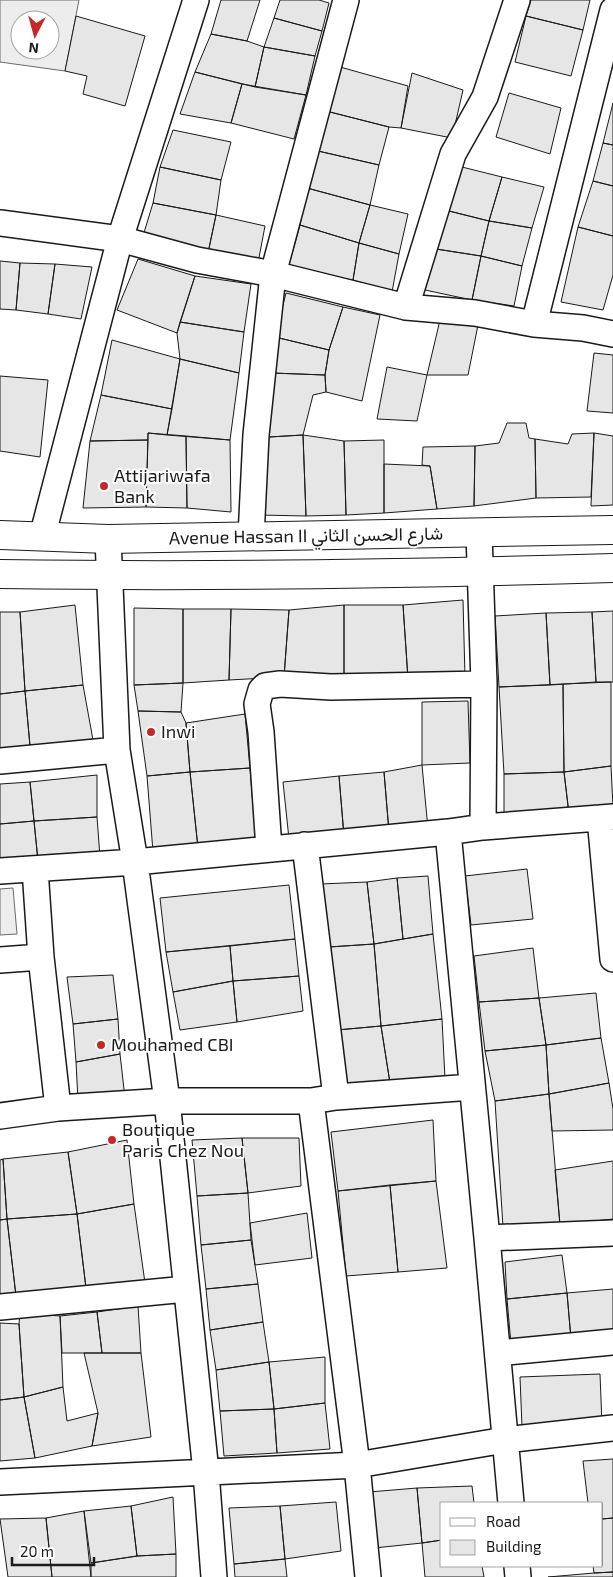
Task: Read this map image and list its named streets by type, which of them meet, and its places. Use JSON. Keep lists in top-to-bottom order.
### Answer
{
  "streets": {
    "main road": ["Avenue Hassan II شارع الحسن الثاني"]
  },
  "places": [
    "Attijariwafa Bank",
    "Inwi",
    "Mouhamed CBI",
    "Boutique Paris Chez Nou"
  ],
  "legend": ["Road", "Building"],
  "scale_bar": "20 m",
  "north": "bottom"
}
